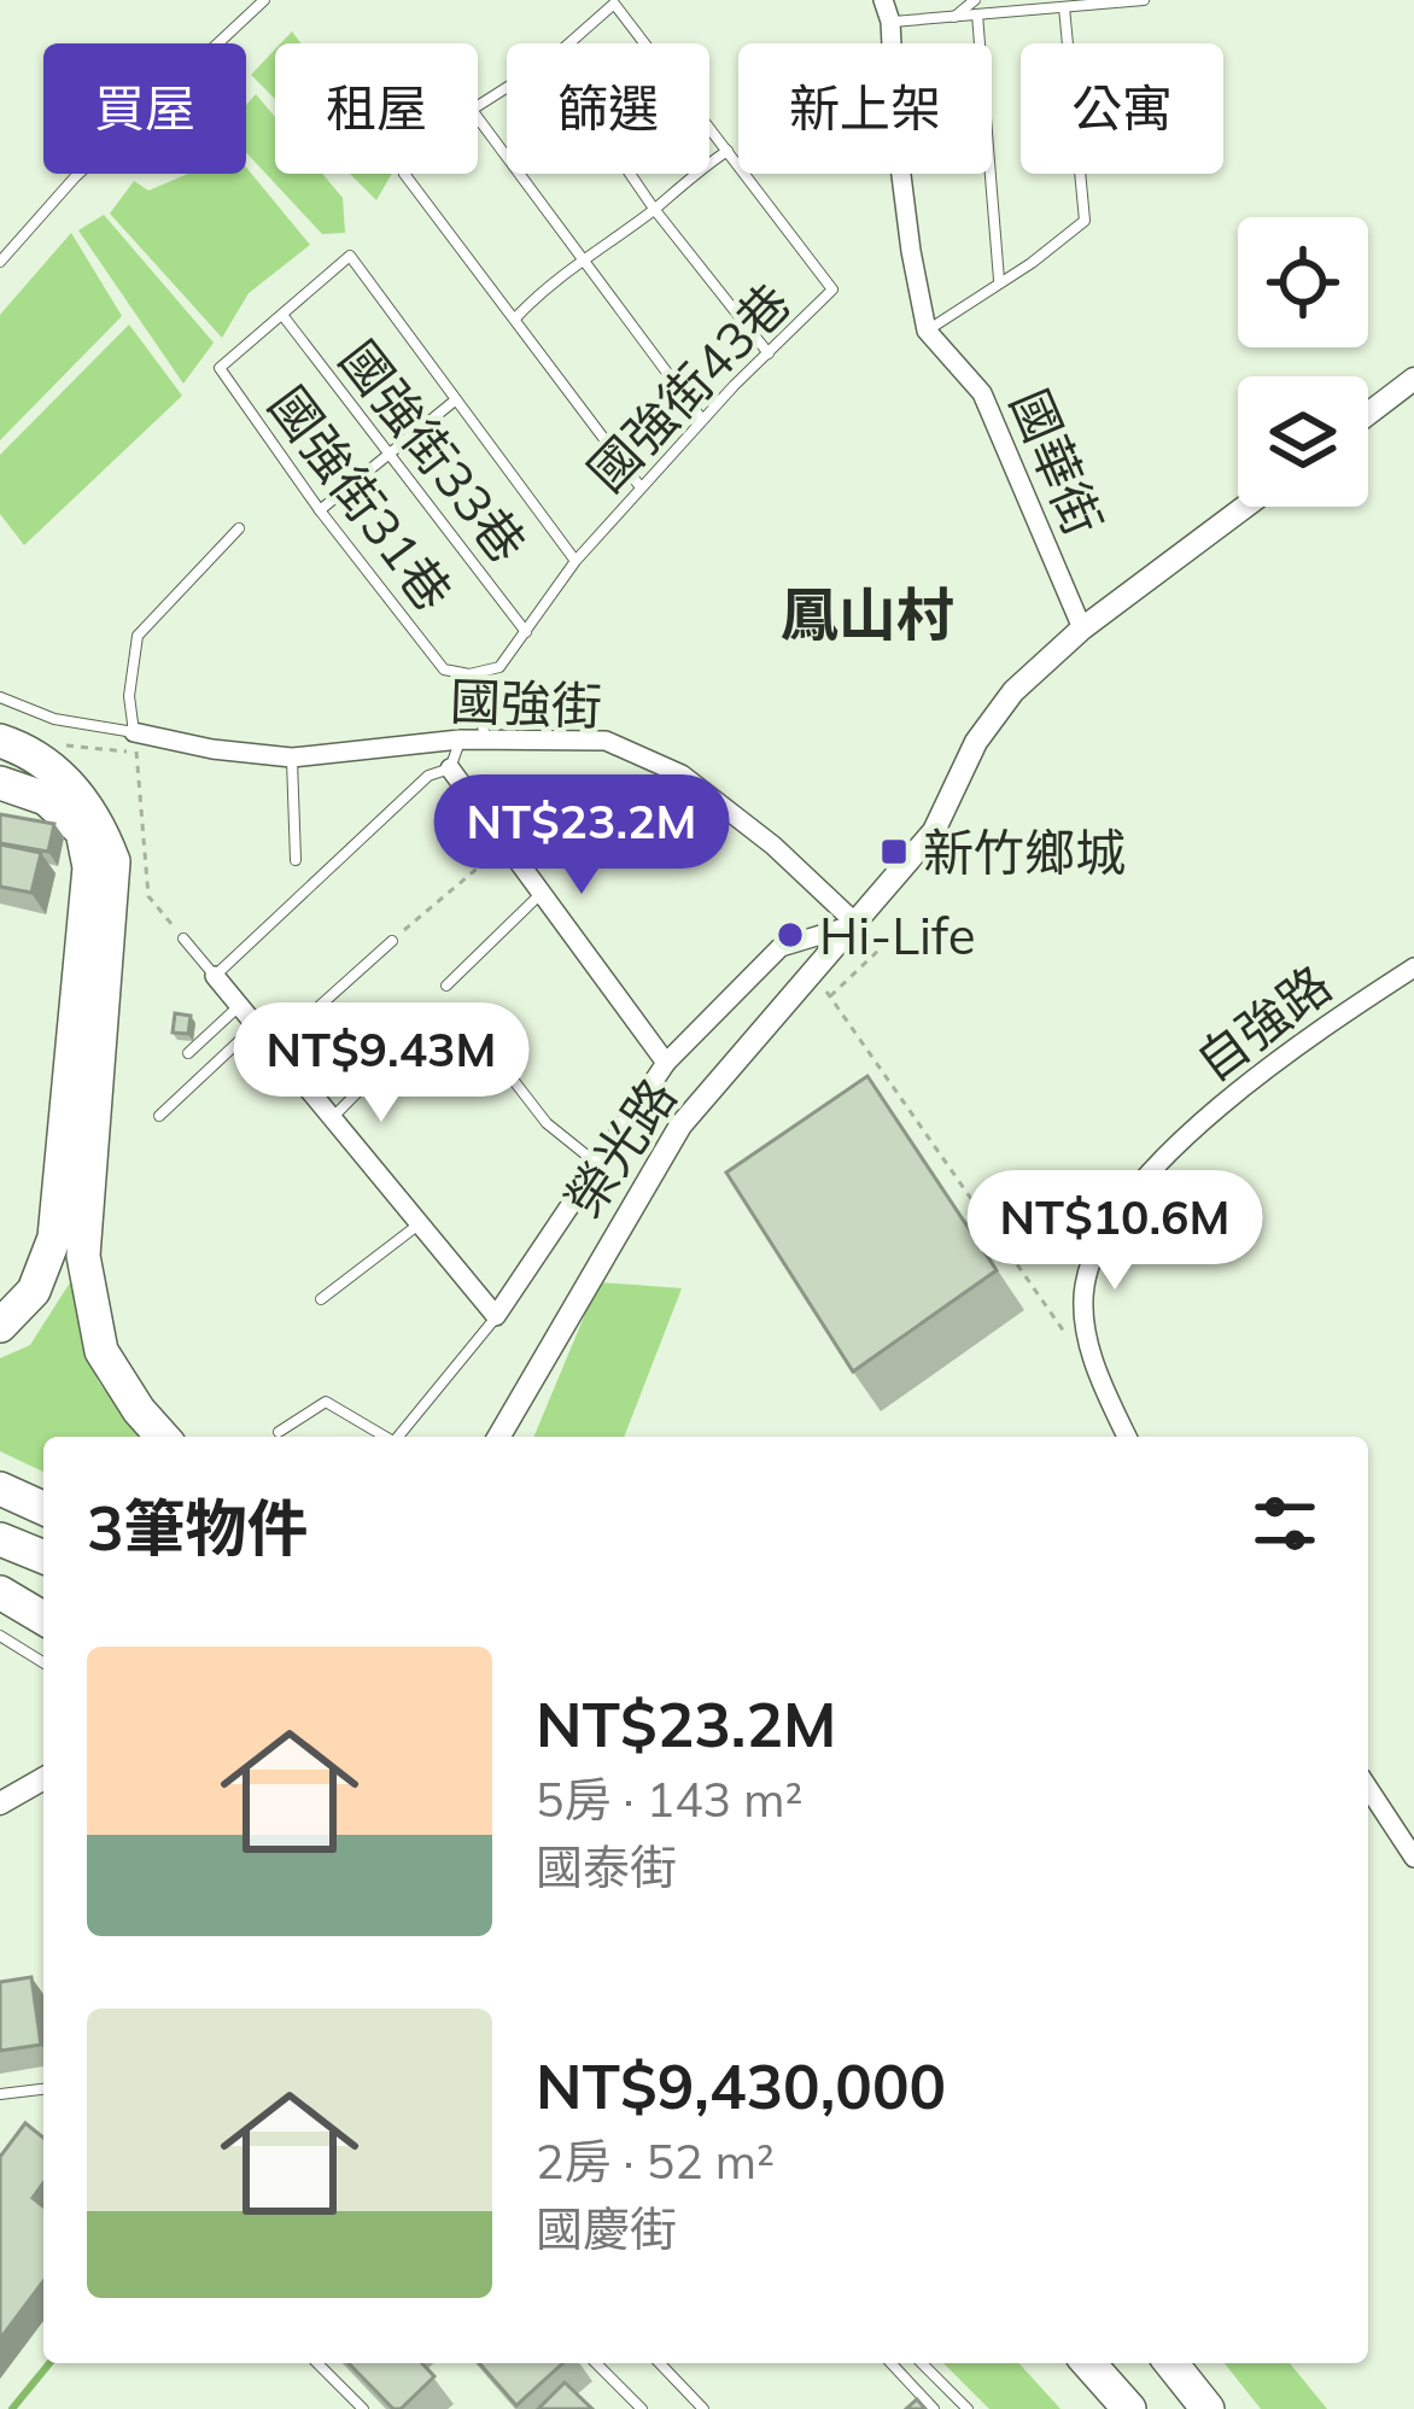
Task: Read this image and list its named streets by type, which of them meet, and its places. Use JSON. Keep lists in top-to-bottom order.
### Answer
{
  "streets": {
    "street": [
      "國華街",
      "國強街",
      "自強路",
      "榮光路"
    ],
    "lane": ["國強街43巷", "國強街33巷", "國強街31巷"]
  },
  "crossings": [
    ["國強街43巷", "國強街33巷"],
    ["國強街43巷", "國強街31巷"],
    ["國強街33巷", "國強街31巷"],
    ["國華街", "榮光路"],
    ["國強街", "榮光路"]
  ],
  "districts": ["鳳山村"],
  "places": {
    "transit": ["新竹鄉城"],
    "other": ["Hi-Life"]
  },
  "page": {
    "chip": [
      "買屋",
      "租屋",
      "篩選",
      "新上架",
      "公寓"
    ],
    "price": ["NT$23.2M", "NT$9.43M", "NT$10.6M"],
    "heading": "3筆物件",
    "list": [
      {
        "name": "NT$23.2M",
        "note": "5房 · 143 m² · 國泰街"
      },
      {
        "name": "NT$9,430,000",
        "note": "2房 · 52 m² · 國慶街"
      }
    ]
  }
}
